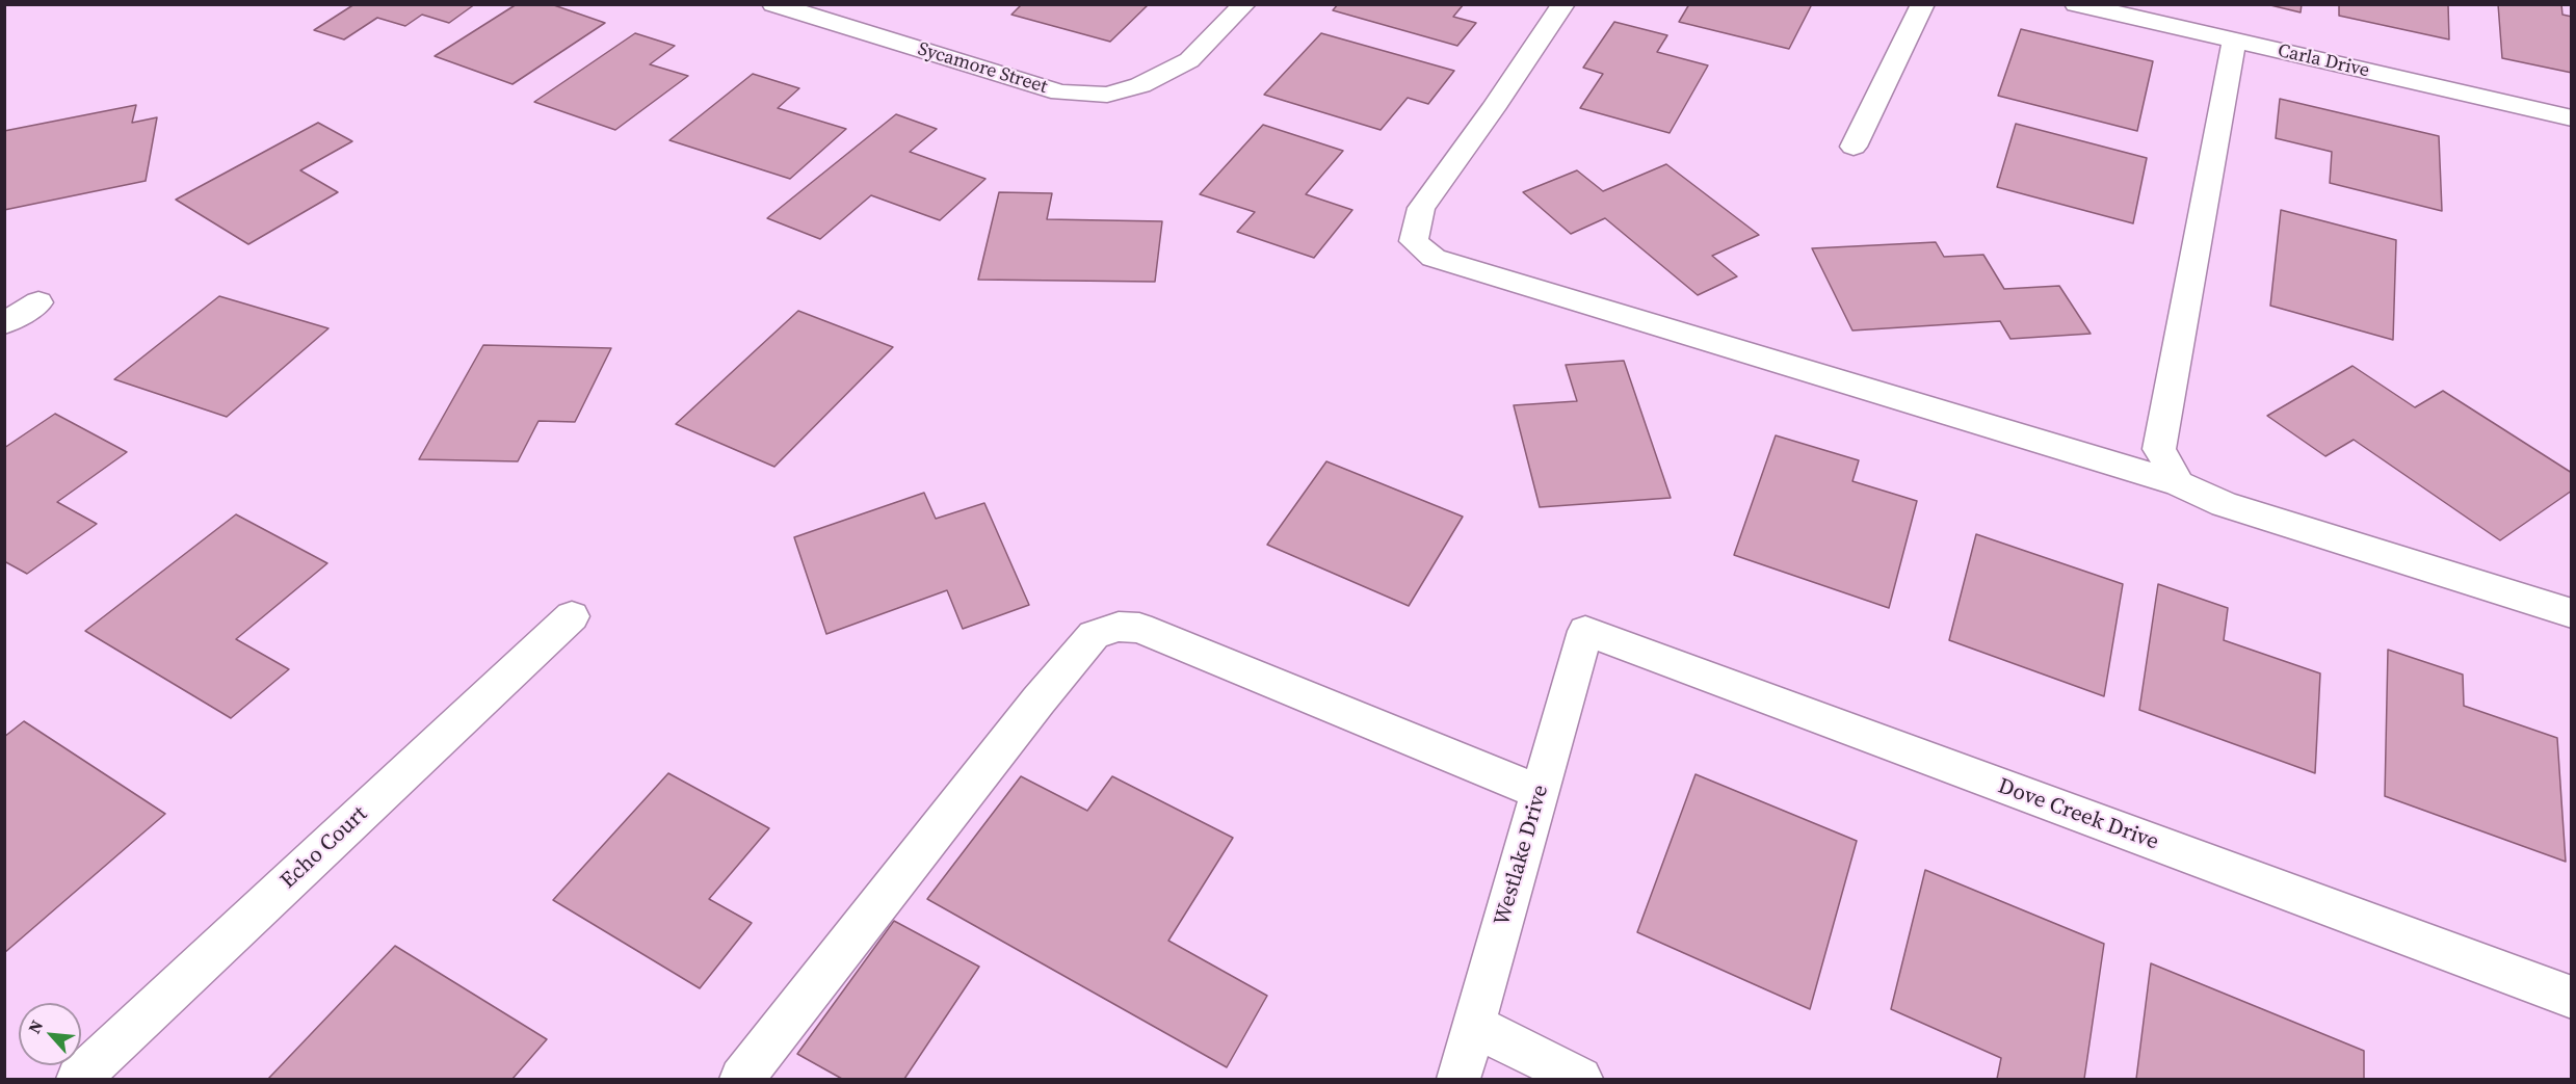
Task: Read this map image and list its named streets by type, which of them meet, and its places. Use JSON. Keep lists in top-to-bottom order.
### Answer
{
  "streets": {
    "street": [
      "Carla Drive",
      "Sycamore Street",
      "Dove Creek Drive",
      "Echo Court",
      "Westlake Drive"
    ]
  },
  "crossings": [
    ["Dove Creek Drive", "Westlake Drive"]
  ],
  "north": "top left"
}
